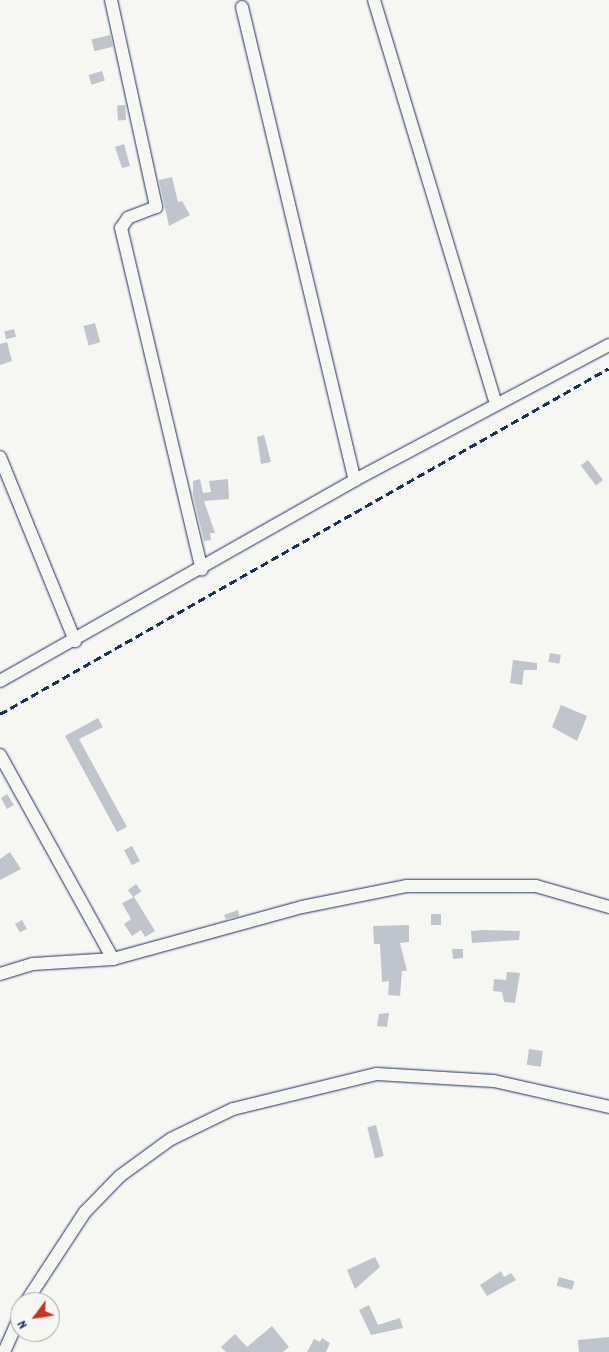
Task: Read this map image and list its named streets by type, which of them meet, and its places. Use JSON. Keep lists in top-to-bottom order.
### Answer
{
  "north": "bottom left"
}
